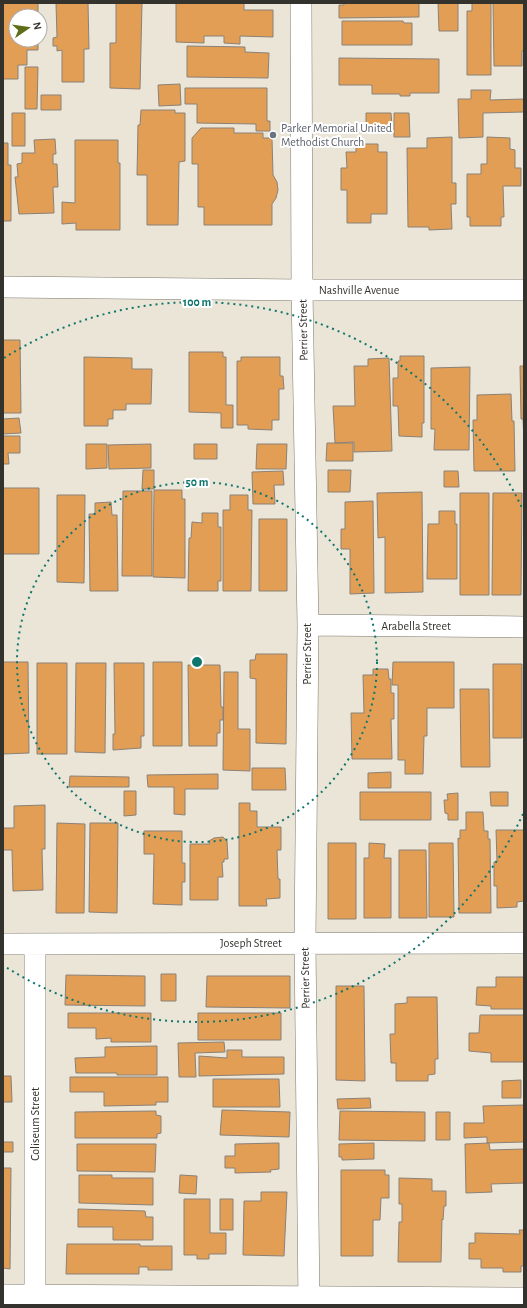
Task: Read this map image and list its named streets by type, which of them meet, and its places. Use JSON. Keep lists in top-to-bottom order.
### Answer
{
  "streets": {
    "street": [
      "Nashville Avenue",
      "Perrier Street",
      "Arabella Street",
      "Joseph Street",
      "Coliseum Street"
    ]
  },
  "crossings": [
    ["Nashville Avenue", "Perrier Street"],
    ["Perrier Street", "Arabella Street"],
    ["Perrier Street", "Joseph Street"],
    ["Joseph Street", "Coliseum Street"]
  ],
  "places": ["Parker Memorial United Methodist Church"],
  "north": "right",
  "rings": ["100 m", "50 m"]
}
